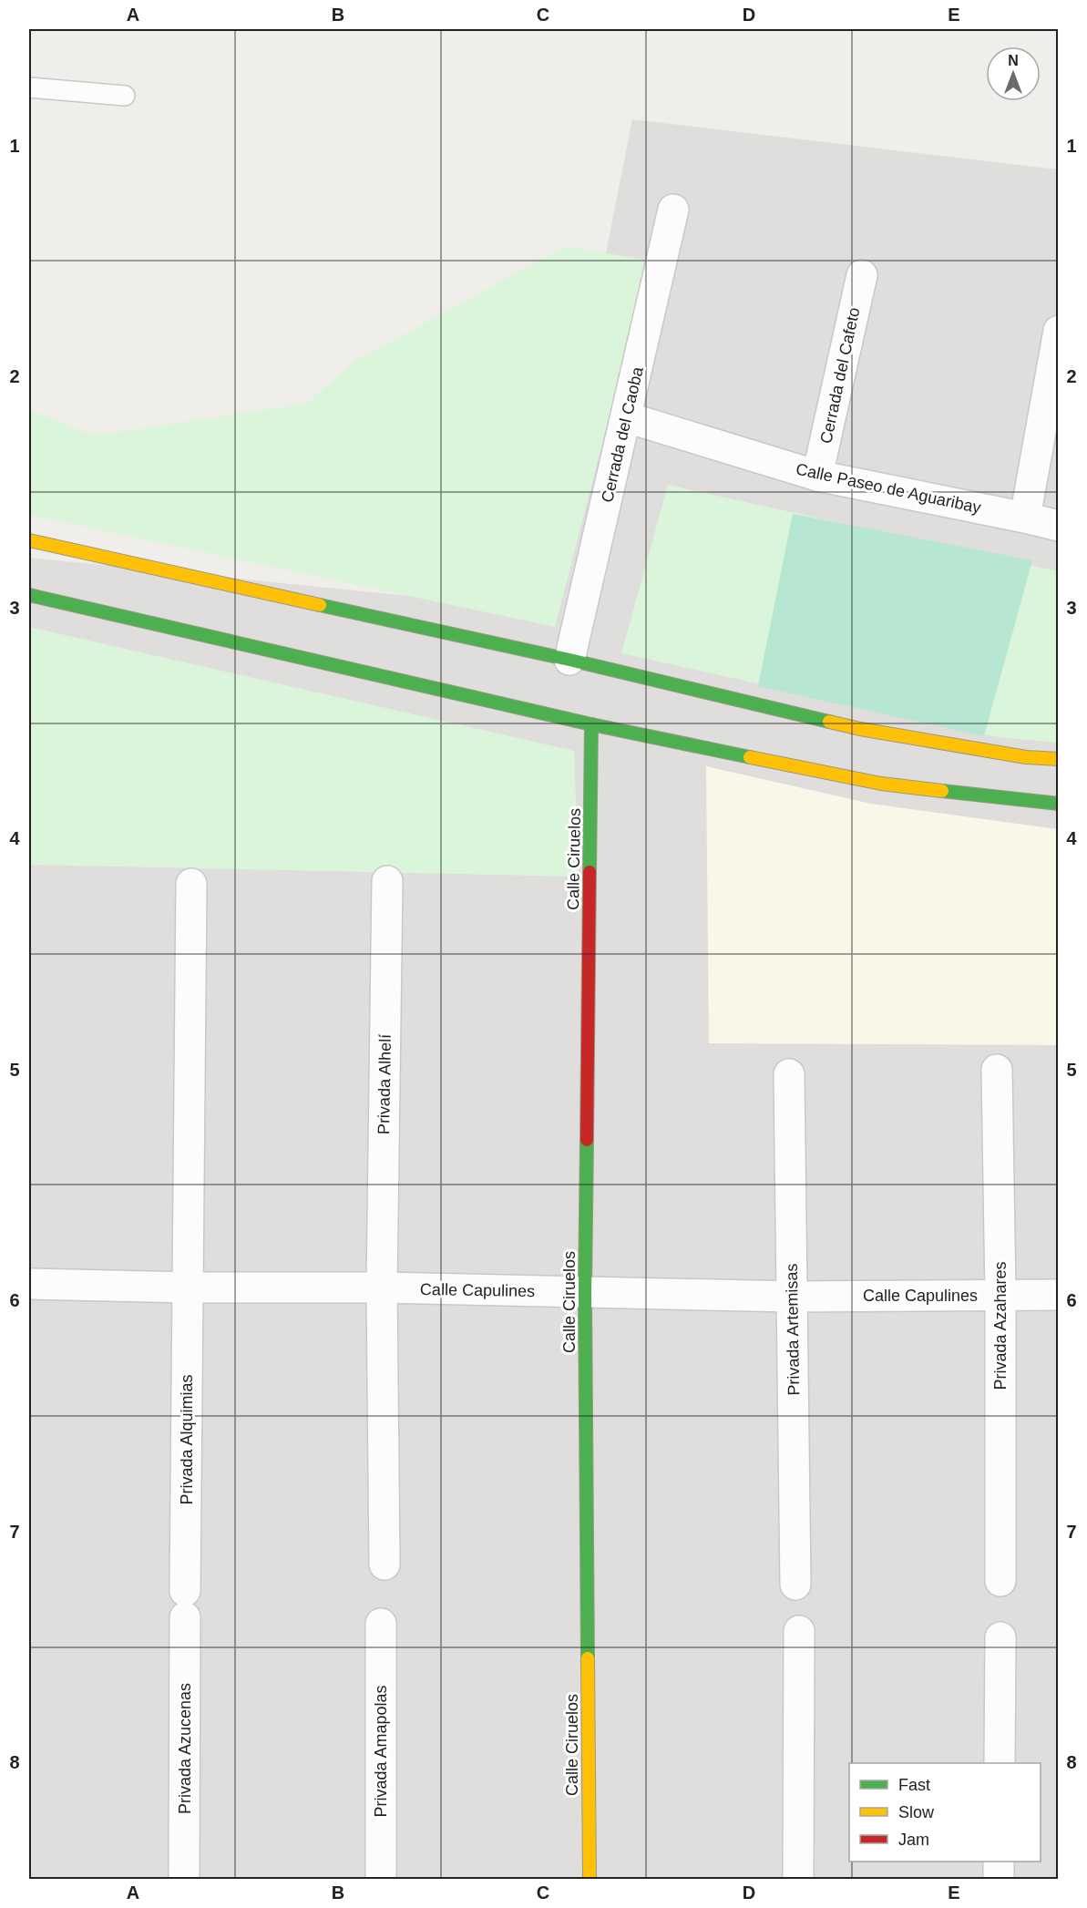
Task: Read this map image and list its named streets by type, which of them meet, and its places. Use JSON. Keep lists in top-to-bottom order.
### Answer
{
  "streets": {
    "main road": ["Calle Ciruelos"],
    "street": [
      "Cerrada del Cafeto",
      "Cerrada del Caoba",
      "Calle Paseo de Aguaribay",
      "Privada Alhelí",
      "Calle Capulines",
      "Privada Azahares",
      "Privada Artemisas",
      "Privada Alquimias",
      "Privada Azucenas",
      "Privada Amapolas"
    ]
  },
  "crossings": [
    ["Cerrada del Cafeto", "Calle Paseo de Aguaribay"],
    ["Cerrada del Caoba", "Calle Paseo de Aguaribay"],
    ["Calle Ciruelos", "Calle Capulines"],
    ["Privada Alhelí", "Calle Capulines"],
    ["Calle Capulines", "Privada Azahares"],
    ["Calle Capulines", "Privada Artemisas"],
    ["Calle Capulines", "Privada Alquimias"],
    ["Privada Alquimias", "Privada Azucenas"]
  ],
  "legend": ["Fast", "Slow", "Jam"],
  "north": "top",
  "grid": {
    "columns": [
      "A",
      "B",
      "C",
      "D",
      "E"
    ],
    "rows": [
      "1",
      "2",
      "3",
      "4",
      "5",
      "6",
      "7",
      "8"
    ]
  }
}
